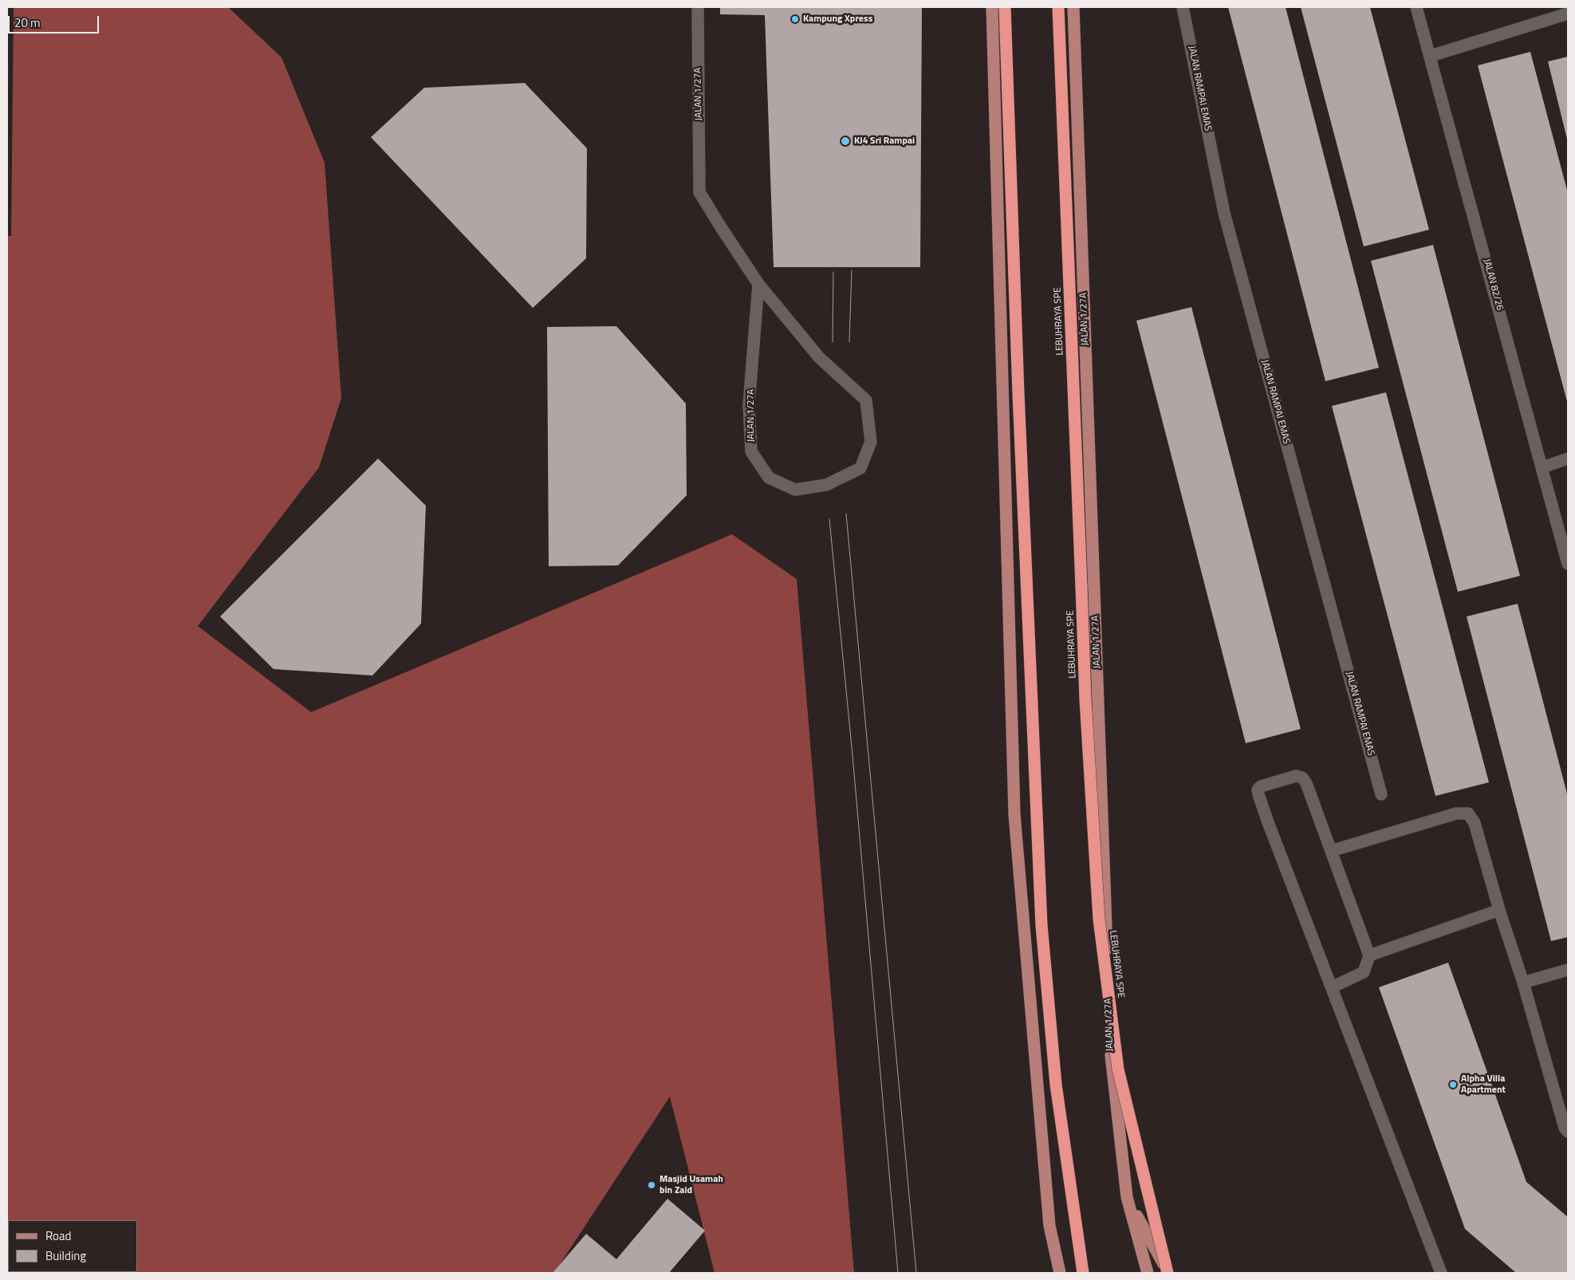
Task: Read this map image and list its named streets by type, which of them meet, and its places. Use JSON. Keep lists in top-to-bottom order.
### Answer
{
  "streets": {
    "highway": ["LEBUHRAYA SPE"],
    "main road": ["JALAN 1/27A"],
    "street": ["JALAN RAMPAI EMAS", "JALAN 82/26"]
  },
  "places": [
    "Kampung Xpress",
    "KJ4 Sri Rampai",
    "Alpha Villa Apartment",
    "Masjid Usamah bin Zaid"
  ],
  "legend": ["Road", "Building"],
  "scale_bar": "20 m"
}
